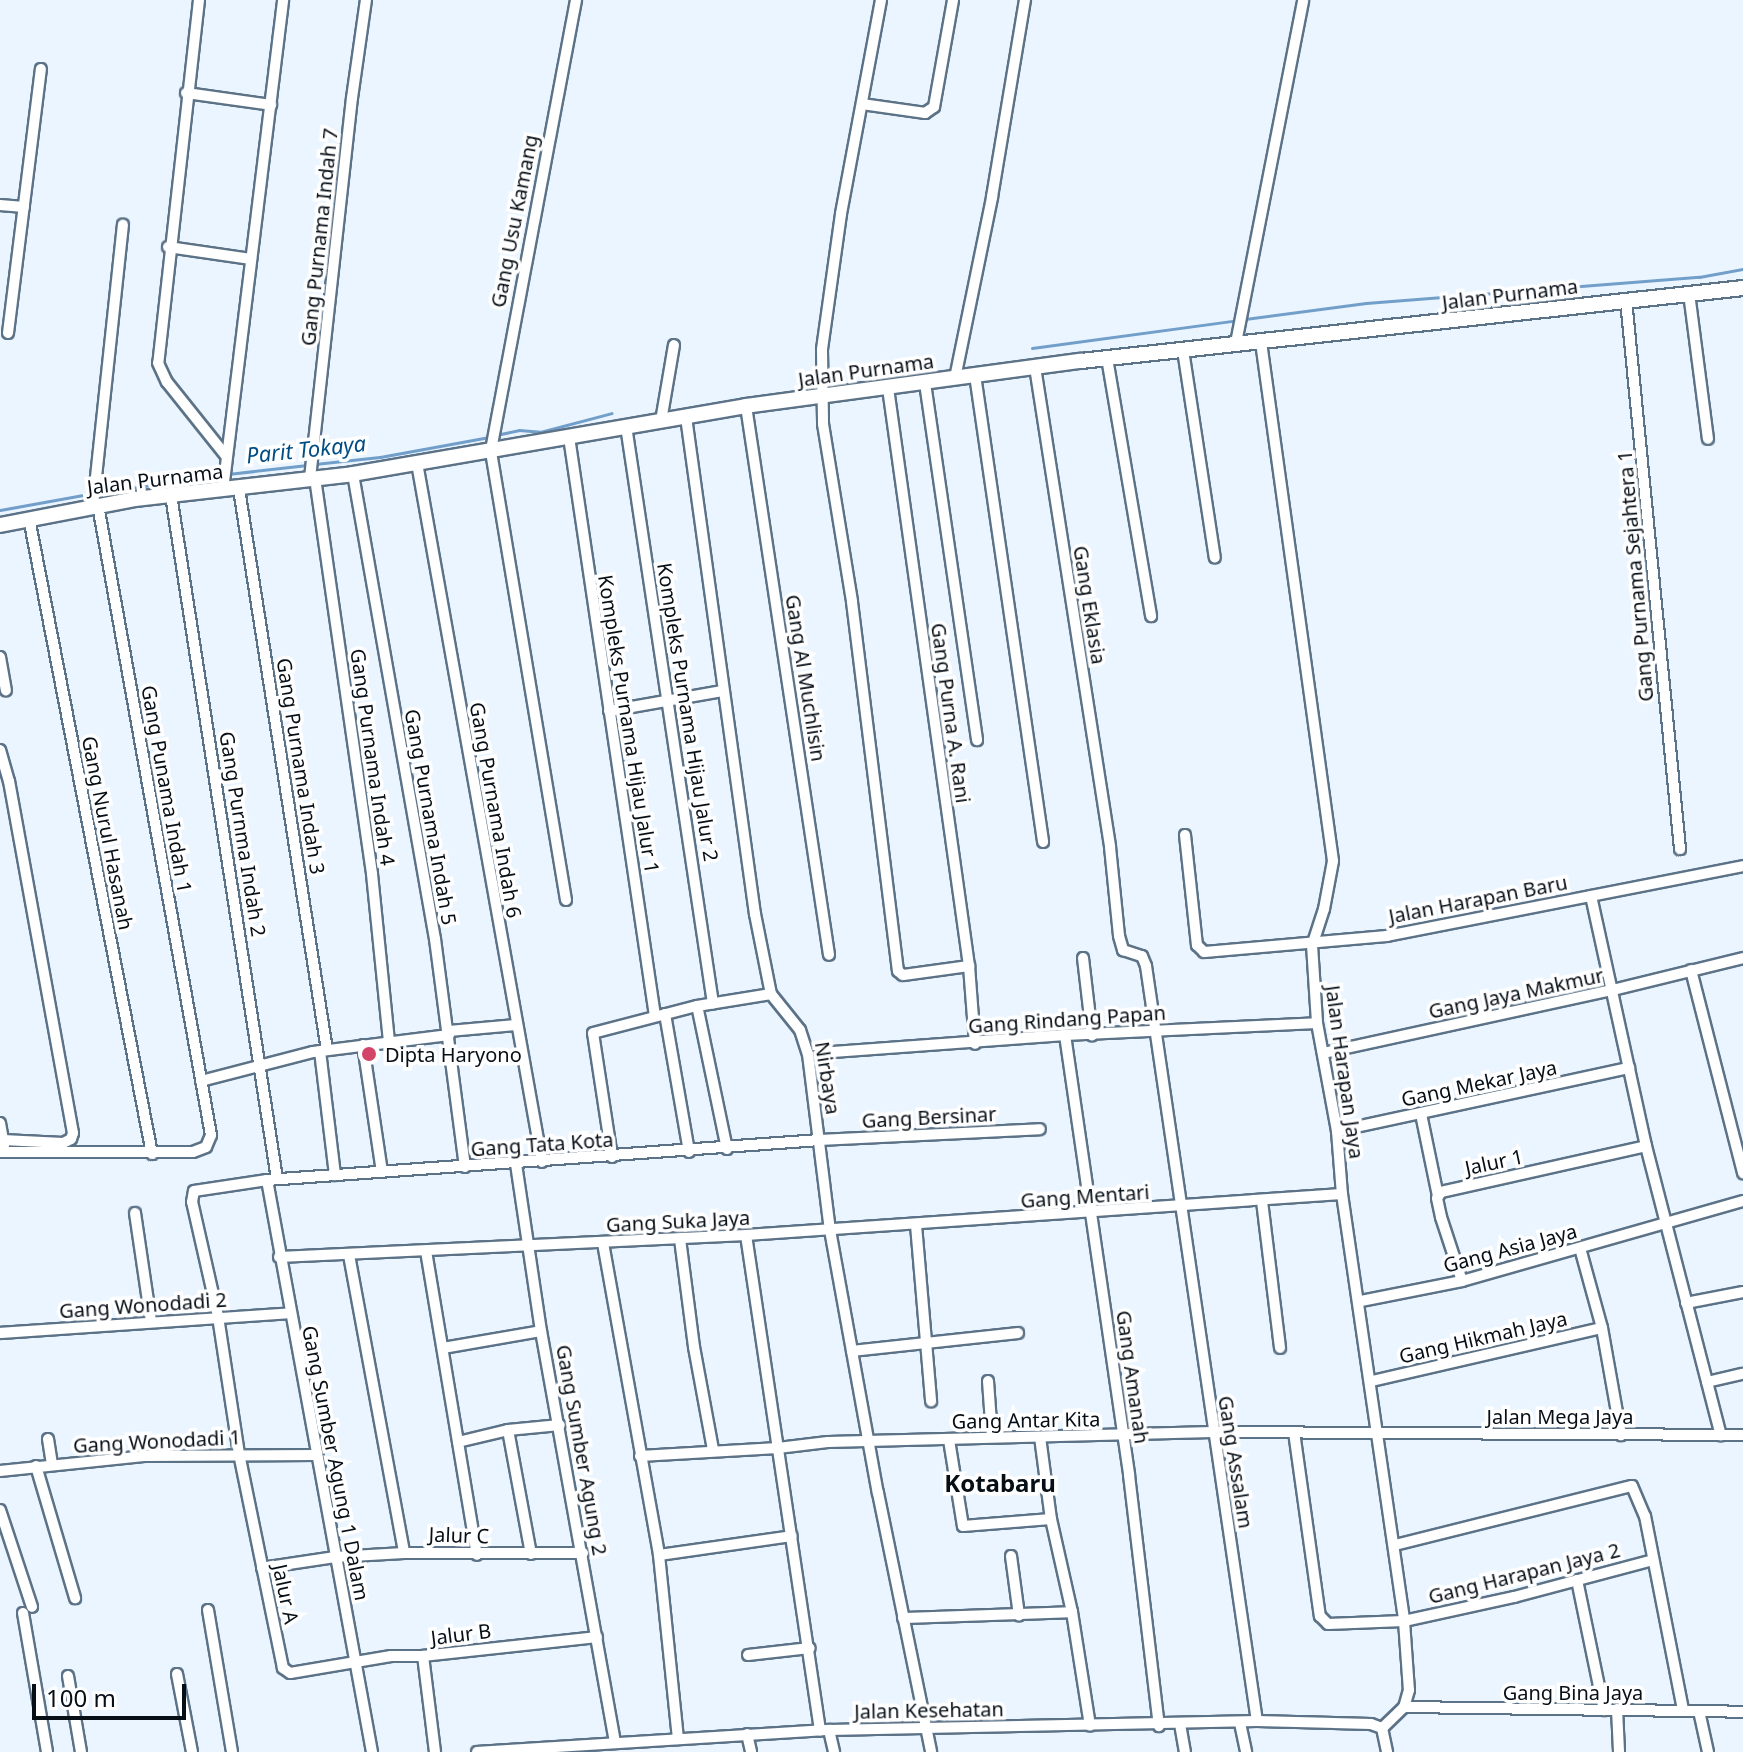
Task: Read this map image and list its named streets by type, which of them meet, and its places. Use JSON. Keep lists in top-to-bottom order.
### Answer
{
  "streets": {
    "street": [
      "Gang Usu Kamang",
      "Gang Purnama Indah 7",
      "Jalan Purnama",
      "Gang Purnama Sejahtera 1",
      "Gang Eklasia",
      "Gang Al Muchlisin",
      "Kompleks Purnama Hijau Jalur 2",
      "Gang Purna A. Rani",
      "Kompleks Purnama Hijau Jalur 1",
      "Gang Purnama Indah 4",
      "Gang Purnama Indah 3",
      "Gang Punama Indah 1",
      "Gang Purnama Indah 6",
      "Gang Purnama Indah 5",
      "Gang Nurul Hasanah",
      "Gang Purnma Indah 2",
      "Jalan Harapan Baru",
      "Gang Jaya Makmur",
      "Gang Rindang Papan",
      "Jalan Harapan Jaya",
      "Nirbaya",
      "Gang Mekar Jaya",
      "Gang Bersinar",
      "Gang Tata Kota",
      "Jalur 1",
      "Gang Mentari",
      "Gang Suka Jaya",
      "Gang Asia Jaya",
      "Gang Wonodadi 2",
      "Gang Hikmah Jaya",
      "Gang Amanah",
      "Jalan Mega Jaya",
      "Gang Antar Kita",
      "Gang Wonodadi 1",
      "Gang Sumber Agung 2",
      "Gang Assalam",
      "Gang Sumber Agung 1 Dalam",
      "Jalur C",
      "Gang Harapan Jaya 2",
      "Jalur A",
      "Jalur B",
      "Gang Bina Jaya",
      "Jalan Kesehatan"
    ]
  },
  "crossings": [
    ["Gang Usu Kamang", "Jalan Purnama"],
    ["Gang Purnama Indah 7", "Jalan Purnama"],
    ["Gang Purnama Indah 7", "Gang Purnama Indah 4"],
    ["Jalan Purnama", "Gang Purnama Sejahtera 1"],
    ["Jalan Purnama", "Gang Eklasia"],
    ["Jalan Purnama", "Gang Al Muchlisin"],
    ["Jalan Purnama", "Kompleks Purnama Hijau Jalur 2"],
    ["Jalan Purnama", "Gang Purna A. Rani"],
    ["Jalan Purnama", "Kompleks Purnama Hijau Jalur 1"],
    ["Jalan Purnama", "Gang Purnama Indah 4"],
    ["Jalan Purnama", "Gang Purnama Indah 3"],
    ["Jalan Purnama", "Gang Punama Indah 1"],
    ["Jalan Purnama", "Gang Purnama Indah 6"],
    ["Jalan Purnama", "Gang Purnama Indah 5"],
    ["Jalan Purnama", "Gang Nurul Hasanah"],
    ["Jalan Purnama", "Gang Purnma Indah 2"],
    ["Jalan Purnama", "Jalan Harapan Jaya"],
    ["Jalan Purnama", "Nirbaya"],
    ["Gang Eklasia", "Gang Rindang Papan"],
    ["Gang Eklasia", "Gang Assalam"],
    ["Gang Purna A. Rani", "Gang Rindang Papan"],
    ["Kompleks Purnama Hijau Jalur 1", "Gang Tata Kota"],
    ["Gang Purnama Indah 3", "Gang Tata Kota"],
    ["Gang Punama Indah 1", "Gang Nurul Hasanah"],
    ["Gang Purnama Indah 6", "Gang Tata Kota"],
    ["Gang Purnama Indah 5", "Gang Tata Kota"],
    ["Gang Purnma Indah 2", "Gang Tata Kota"],
    ["Gang Purnma Indah 2", "Gang Sumber Agung 1 Dalam"],
    ["Jalan Harapan Baru", "Jalan Harapan Jaya"],
    ["Gang Jaya Makmur", "Jalan Harapan Jaya"],
    ["Gang Rindang Papan", "Jalan Harapan Jaya"],
    ["Gang Rindang Papan", "Nirbaya"],
    ["Gang Rindang Papan", "Gang Amanah"],
    ["Gang Rindang Papan", "Gang Assalam"],
    ["Jalan Harapan Jaya", "Gang Mekar Jaya"],
    ["Jalan Harapan Jaya", "Gang Mentari"],
    ["Jalan Harapan Jaya", "Gang Asia Jaya"],
    ["Jalan Harapan Jaya", "Gang Hikmah Jaya"],
    ["Jalan Harapan Jaya", "Jalan Mega Jaya"],
    ["Jalan Harapan Jaya", "Gang Antar Kita"],
    ["Jalan Harapan Jaya", "Gang Harapan Jaya 2"],
    ["Jalan Harapan Jaya", "Gang Bina Jaya"],
    ["Nirbaya", "Gang Bersinar"],
    ["Nirbaya", "Gang Tata Kota"],
    ["Nirbaya", "Gang Mentari"],
    ["Nirbaya", "Gang Suka Jaya"],
    ["Nirbaya", "Gang Antar Kita"],
    ["Nirbaya", "Jalan Kesehatan"],
    ["Gang Bersinar", "Gang Tata Kota"],
    ["Gang Tata Kota", "Gang Sumber Agung 2"],
    ["Gang Tata Kota", "Gang Sumber Agung 1 Dalam"],
    ["Gang Tata Kota", "Jalur A"],
    ["Gang Mentari", "Gang Suka Jaya"],
    ["Gang Mentari", "Gang Amanah"],
    ["Gang Mentari", "Gang Assalam"],
    ["Gang Suka Jaya", "Gang Sumber Agung 2"],
    ["Gang Suka Jaya", "Gang Sumber Agung 1 Dalam"],
    ["Gang Wonodadi 2", "Gang Sumber Agung 1 Dalam"],
    ["Gang Wonodadi 2", "Jalur A"],
    ["Gang Amanah", "Gang Antar Kita"],
    ["Gang Amanah", "Jalan Kesehatan"],
    ["Jalan Mega Jaya", "Gang Antar Kita"],
    ["Gang Antar Kita", "Gang Assalam"],
    ["Gang Antar Kita", "Gang Harapan Jaya 2"],
    ["Gang Wonodadi 1", "Gang Sumber Agung 1 Dalam"],
    ["Gang Wonodadi 1", "Jalur A"],
    ["Gang Sumber Agung 2", "Jalur C"],
    ["Gang Sumber Agung 2", "Jalur B"],
    ["Gang Sumber Agung 2", "Jalan Kesehatan"],
    ["Gang Assalam", "Jalan Kesehatan"],
    ["Gang Sumber Agung 1 Dalam", "Jalur C"],
    ["Gang Sumber Agung 1 Dalam", "Jalur A"],
    ["Jalur C", "Jalur A"]
  ],
  "districts": ["Kotabaru"],
  "water": ["Parit Tokaya"],
  "places": ["Dipta Haryono"],
  "scale_bar": "100 m"
}
